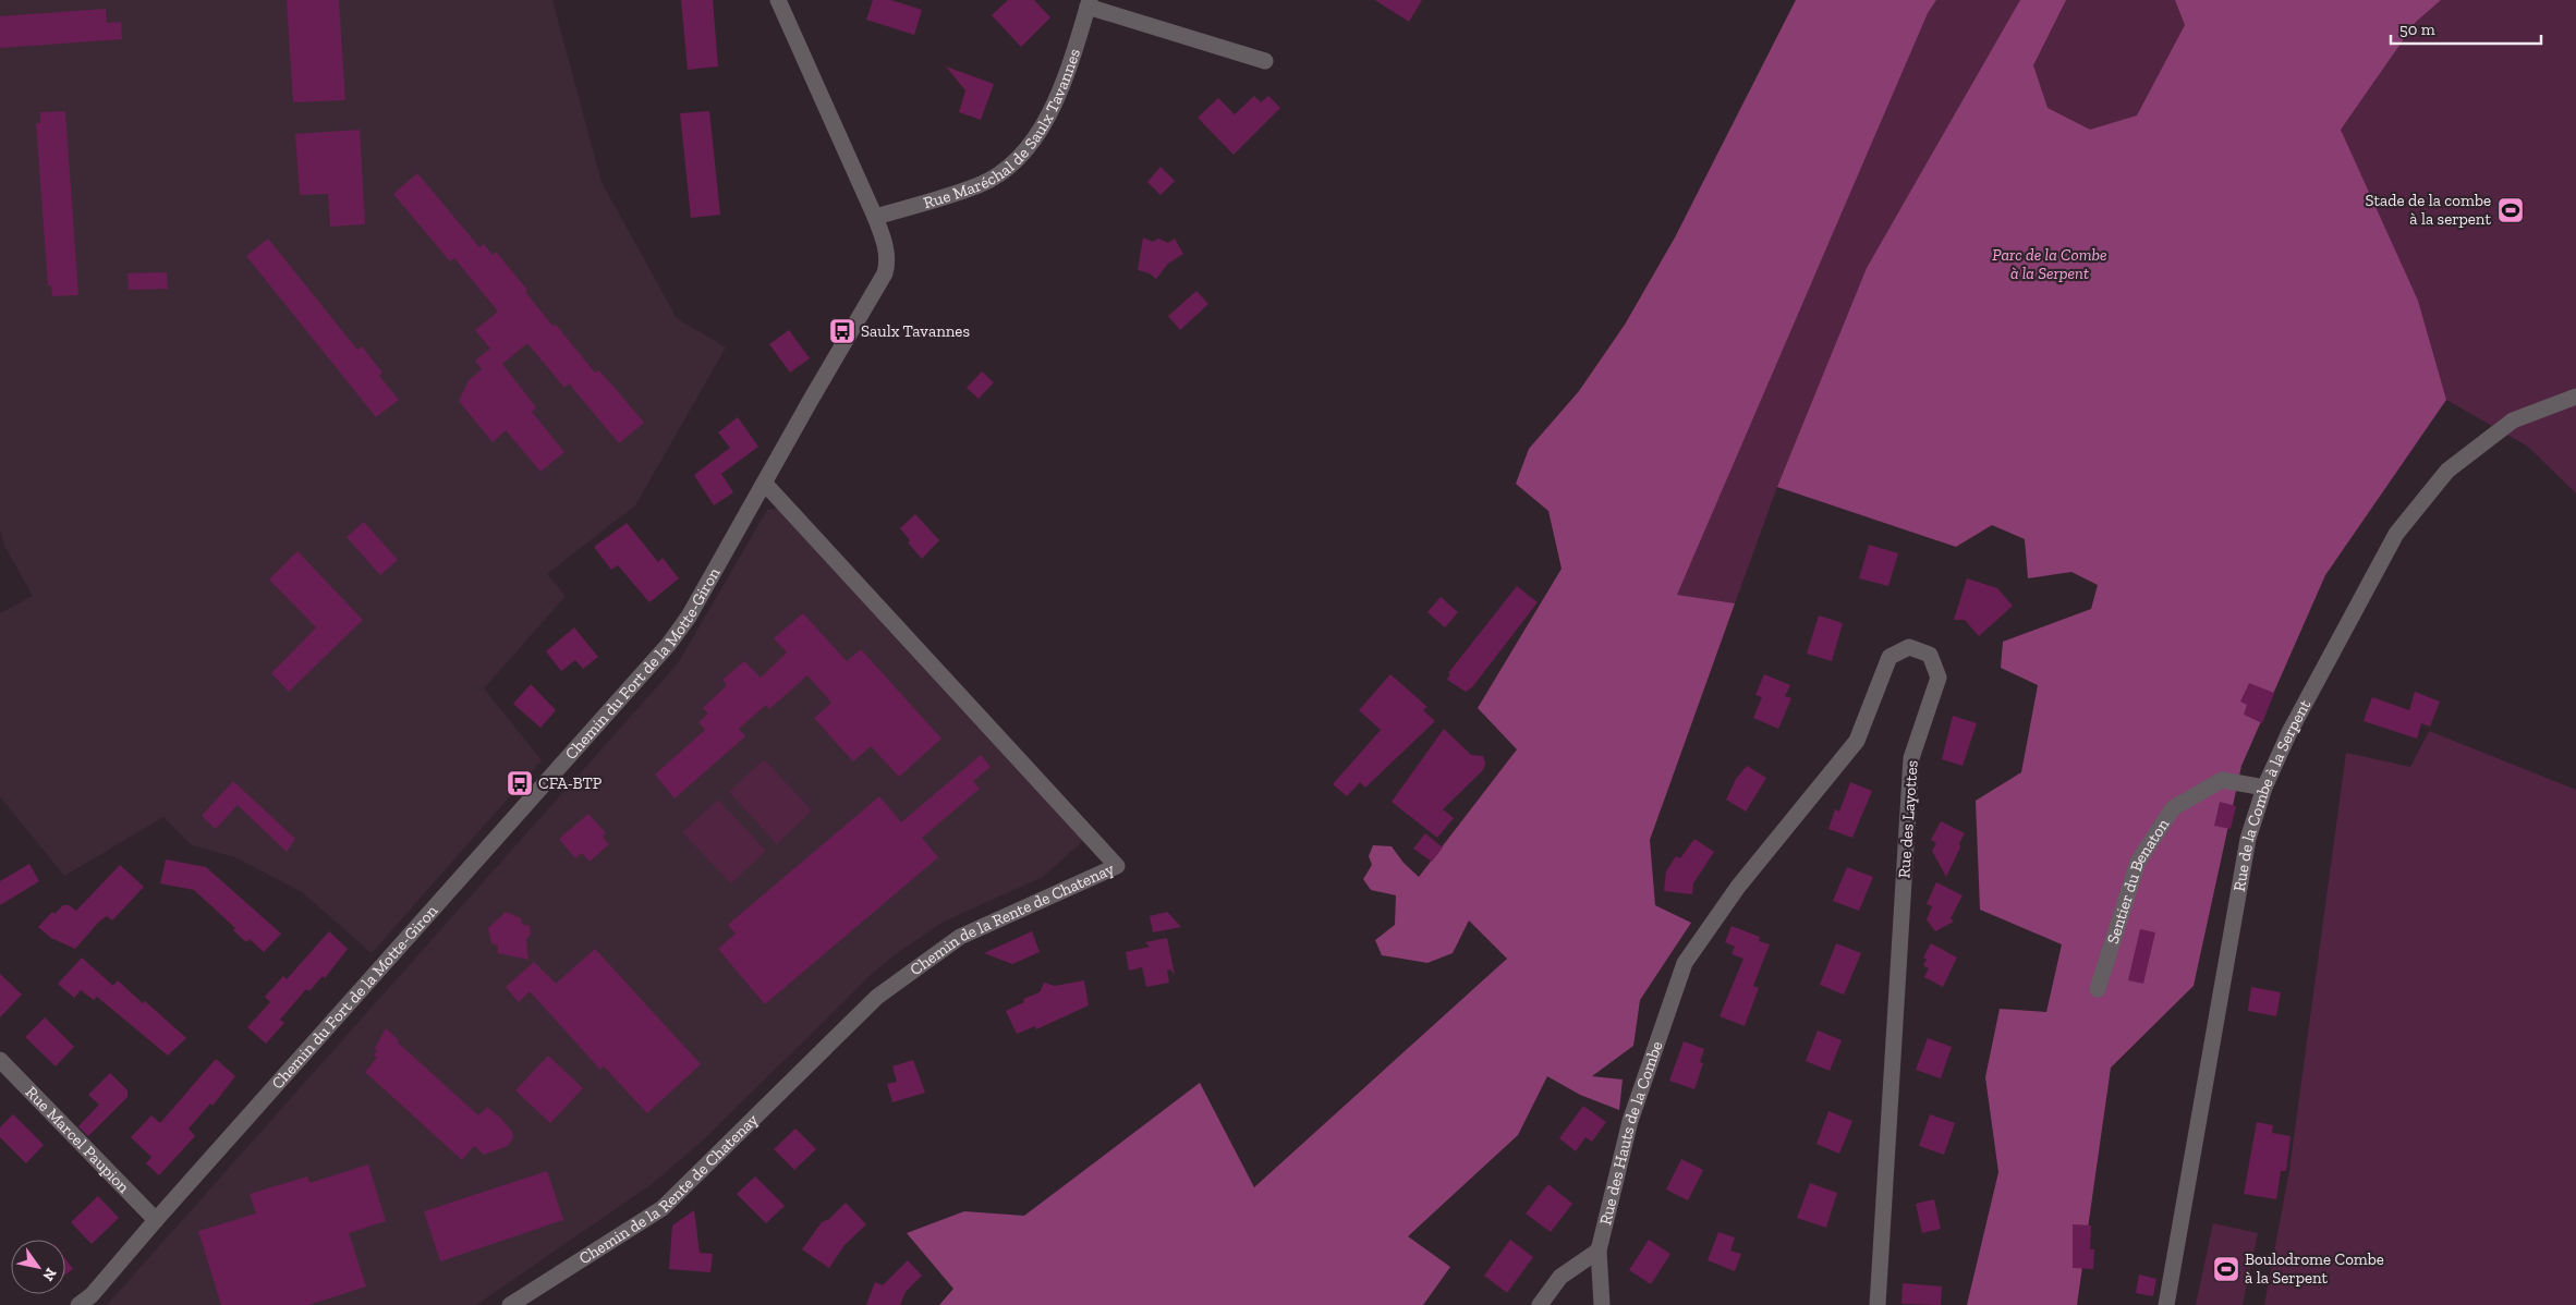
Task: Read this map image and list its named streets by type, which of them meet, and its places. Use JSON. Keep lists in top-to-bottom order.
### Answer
{
  "streets": {
    "street": [
      "Rue Maréchal de Saulx Tavannes",
      "Chemin du Fort de la Motte-Giron",
      "Rue de la Combe à la Serpent",
      "Rue des Layottes",
      "Sentier du Benaton",
      "Chemin de la Rente de Chatenay",
      "Rue des Hauts de la Combe",
      "Rue Marcel Paupion"
    ]
  },
  "crossings": [
    ["Rue Maréchal de Saulx Tavannes", "Chemin du Fort de la Motte-Giron"],
    ["Chemin du Fort de la Motte-Giron", "Chemin de la Rente de Chatenay"],
    ["Chemin du Fort de la Motte-Giron", "Rue Marcel Paupion"],
    ["Rue de la Combe à la Serpent", "Sentier du Benaton"],
    ["Rue des Layottes", "Rue des Hauts de la Combe"]
  ],
  "parks": ["Parc de la Combe à la Serpent"],
  "places": {
    "sports": ["Stade de la combe à la serpent", "Boulodrome Combe à la Serpent"],
    "bus stop": ["Saulx Tavannes", "CFA-BTP"]
  },
  "scale_bar": "50 m",
  "north": "bottom right"
}
